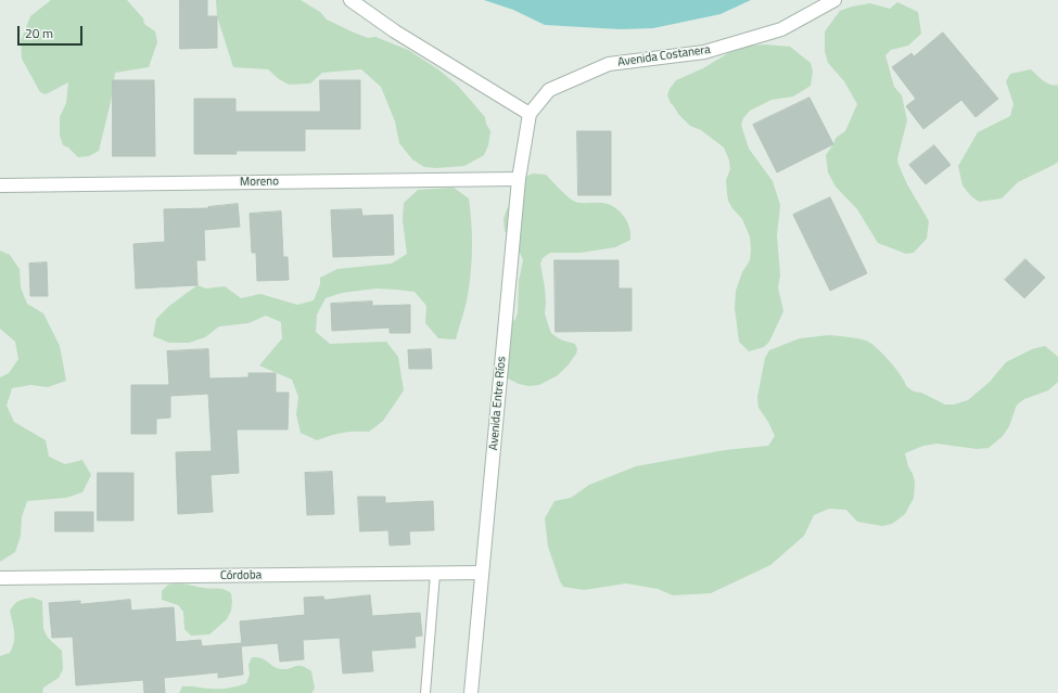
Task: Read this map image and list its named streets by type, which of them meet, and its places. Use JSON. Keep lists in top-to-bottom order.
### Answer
{
  "streets": {
    "street": [
      "Avenida Costanera",
      "Moreno",
      "Avenida Entre Ríos",
      "Córdoba"
    ]
  },
  "crossings": [
    ["Avenida Costanera", "Avenida Entre Ríos"],
    ["Moreno", "Avenida Entre Ríos"],
    ["Avenida Entre Ríos", "Córdoba"]
  ],
  "scale_bar": "20 m"
}
